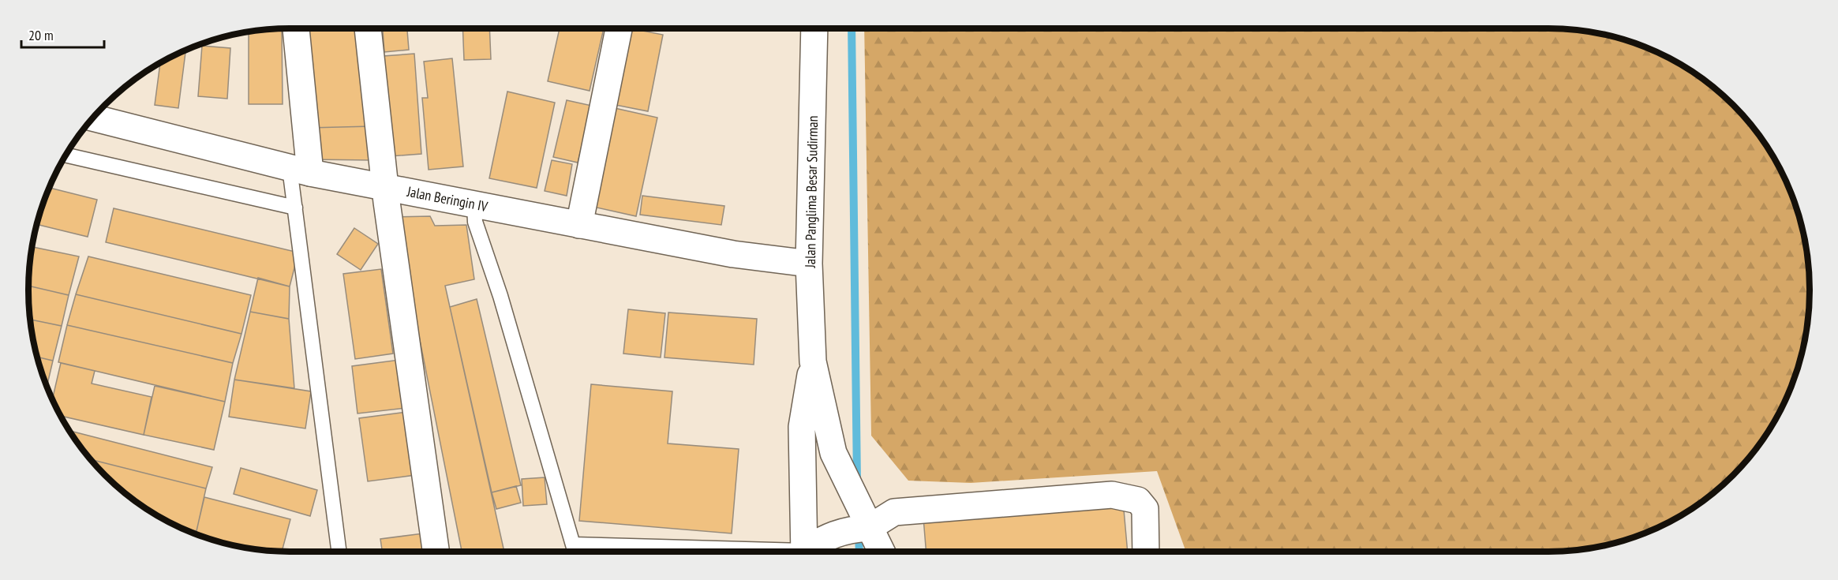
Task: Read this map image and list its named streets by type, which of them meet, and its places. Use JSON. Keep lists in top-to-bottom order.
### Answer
{
  "streets": {
    "street": ["Jalan Panglima Besar Sudirman", "Jalan Beringin IV"]
  },
  "crossings": [
    ["Jalan Panglima Besar Sudirman", "Jalan Beringin IV"]
  ],
  "scale_bar": "20 m"
}
